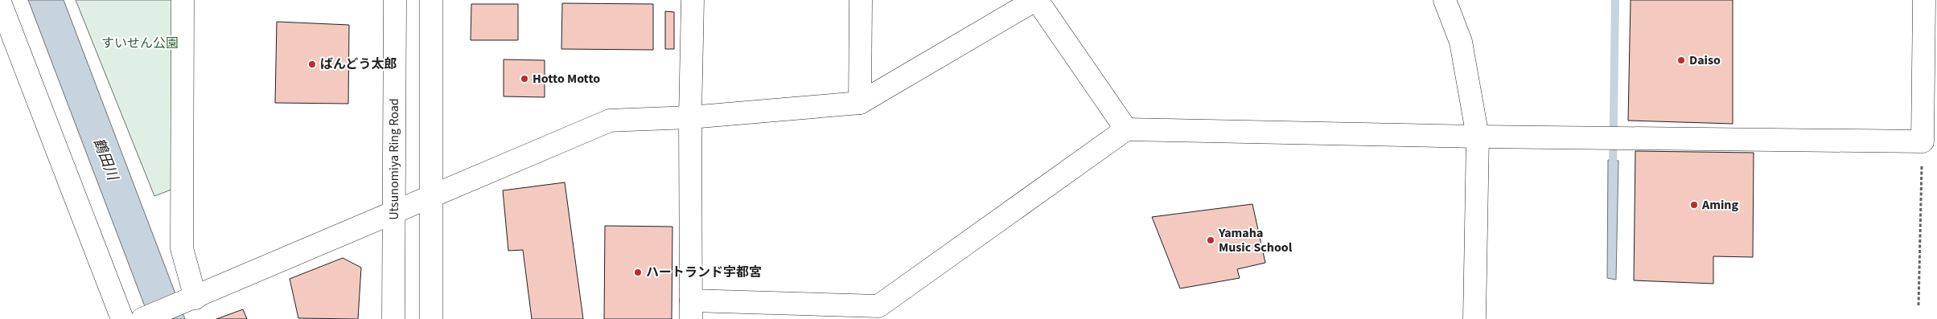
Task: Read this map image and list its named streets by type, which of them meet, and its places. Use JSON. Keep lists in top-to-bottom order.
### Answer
{
  "streets": {
    "street": ["Utsunomiya Ring Road"]
  },
  "water": ["鶴田川"],
  "parks": ["すいせん公園"],
  "places": [
    "Daiso",
    "ばんどう太郎",
    "Hotto Motto",
    "Aming",
    "Yamaha Music School",
    "ハートランド宇都宮"
  ]
}
